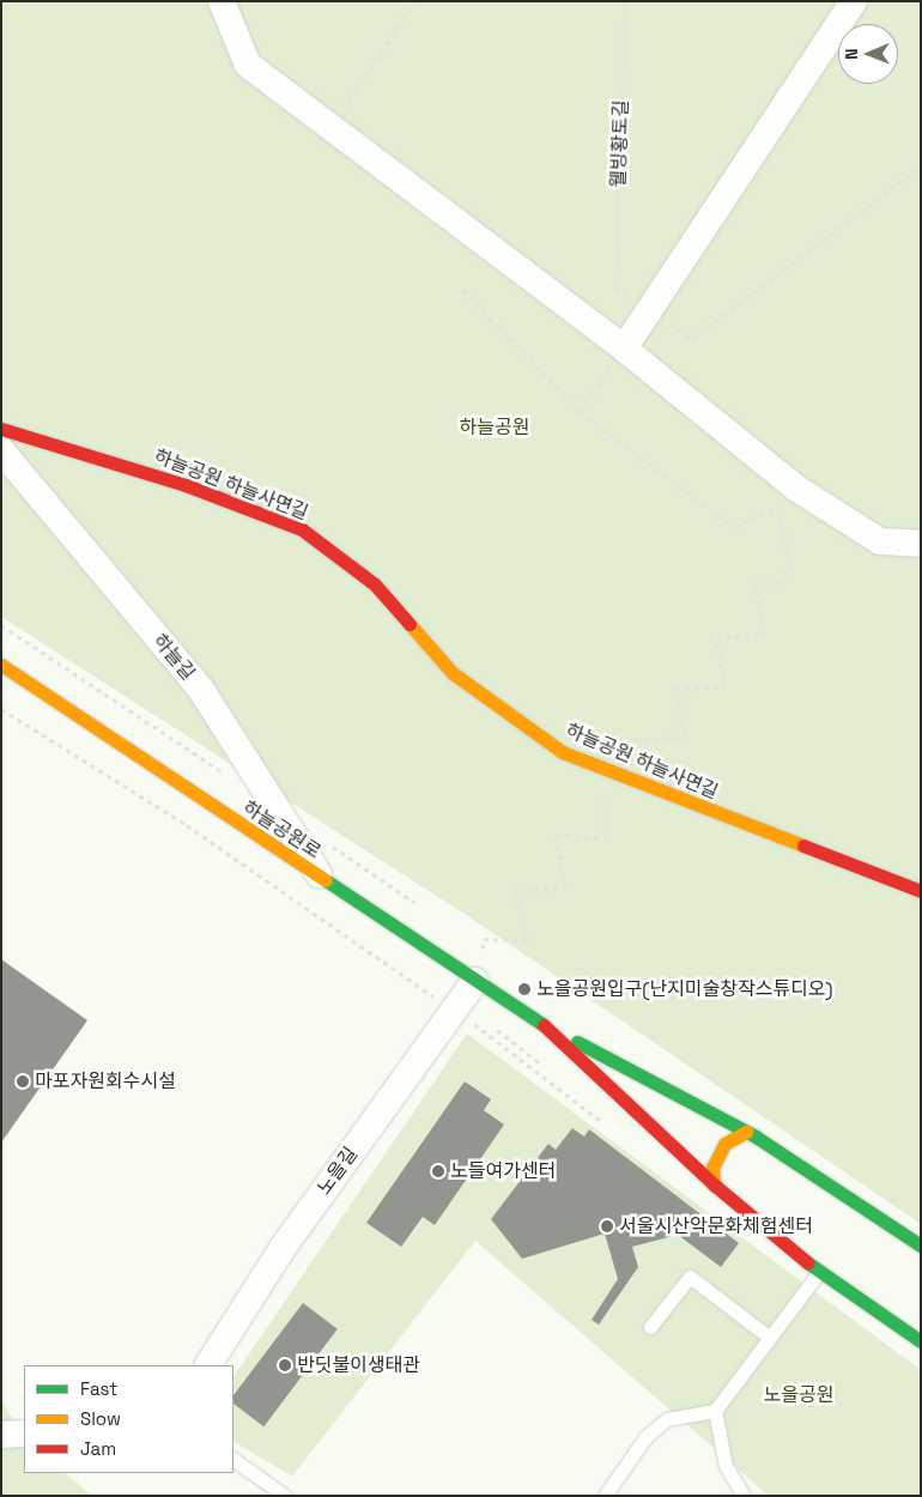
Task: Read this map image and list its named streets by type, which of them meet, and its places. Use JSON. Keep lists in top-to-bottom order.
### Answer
{
  "streets": {
    "main road": ["하늘공원 하늘사면길", "하늘공원로"],
    "street": ["하늘길", "노을길"],
    "path": ["웰빙황토길"]
  },
  "crossings": [
    ["하늘길", "하늘공원로"],
    ["하늘공원로", "노을길"]
  ],
  "parks": ["하늘공원", "노을공원"],
  "places": [
    "노을공원입구(난지미술창작스튜디오)",
    "마포자원회수시설",
    "노들여가센터",
    "서울시산악문화체험센터",
    "반딧불이생태관"
  ],
  "legend": ["Fast", "Slow", "Jam"],
  "north": "left"
}
